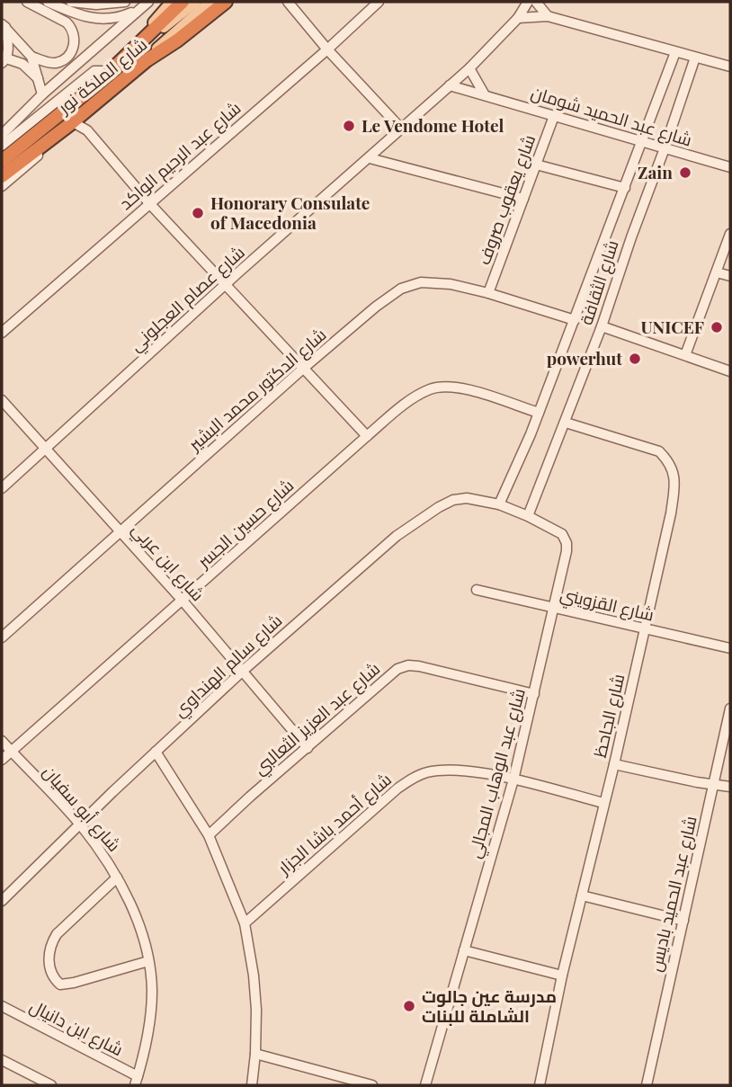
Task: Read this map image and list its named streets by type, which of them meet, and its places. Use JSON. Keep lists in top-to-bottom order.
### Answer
{
  "streets": {
    "highway": ["شارع الملكة نور"],
    "street": [
      "شارع عبد الحميد شومان",
      "شارع عبد الرحيم الواكد",
      "شارع يعقوب صروف",
      "شارع الثقافة",
      "شارع عصام العجلوني",
      "شارع الدكتور محمد البشير",
      "شارع حسين الجسر",
      "شارع ابن عربي",
      "شارع القزويني",
      "شارع سالم الهنداوي",
      "شارع الجاحظ",
      "شارع عبد العزيز الثعالبي",
      "شارع عبد الوهاب المجالي",
      "شارع أبو سفيان",
      "شارع أحمد باشا الجزار",
      "شارع عبد الحميد باديس",
      "شارع ابن دانيال"
    ]
  },
  "crossings": [
    ["شارع عبد الحميد شومان", "شارع يعقوب صروف"],
    ["شارع عبد الحميد شومان", "شارع الثقافة"],
    ["شارع عبد الحميد شومان", "شارع عصام العجلوني"],
    ["شارع يعقوب صروف", "شارع الدكتور محمد البشير"],
    ["شارع الثقافة", "شارع الدكتور محمد البشير"],
    ["شارع الثقافة", "شارع حسين الجسر"],
    ["شارع الثقافة", "شارع سالم الهنداوي"],
    ["شارع الثقافة", "شارع الجاحظ"],
    ["شارع الثقافة", "شارع عبد الوهاب المجالي"],
    ["شارع عصام العجلوني", "شارع ابن عربي"],
    ["شارع الدكتور محمد البشير", "شارع ابن عربي"],
    ["شارع حسين الجسر", "شارع ابن عربي"],
    ["شارع حسين الجسر", "شارع أبو سفيان"],
    ["شارع ابن عربي", "شارع سالم الهنداوي"],
    ["شارع ابن عربي", "شارع عبد العزيز الثعالبي"],
    ["شارع القزويني", "شارع الجاحظ"],
    ["شارع القزويني", "شارع عبد الوهاب المجالي"],
    ["شارع سالم الهنداوي", "شارع عبد الوهاب المجالي"],
    ["شارع سالم الهنداوي", "شارع أبو سفيان"],
    ["شارع الجاحظ", "شارع أحمد باشا الجزار"],
    ["شارع عبد العزيز الثعالبي", "شارع عبد الوهاب المجالي"],
    ["شارع عبد الوهاب المجالي", "شارع أحمد باشا الجزار"],
    ["شارع أبو سفيان", "شارع ابن دانيال"]
  ],
  "places": [
    "Le Vendome Hotel",
    "Zain",
    "Honorary Consulate of Macedonia",
    "UNICEF",
    "powerhut",
    "مدرسة عين جالوت الشاملة للبنات"
  ]
}
